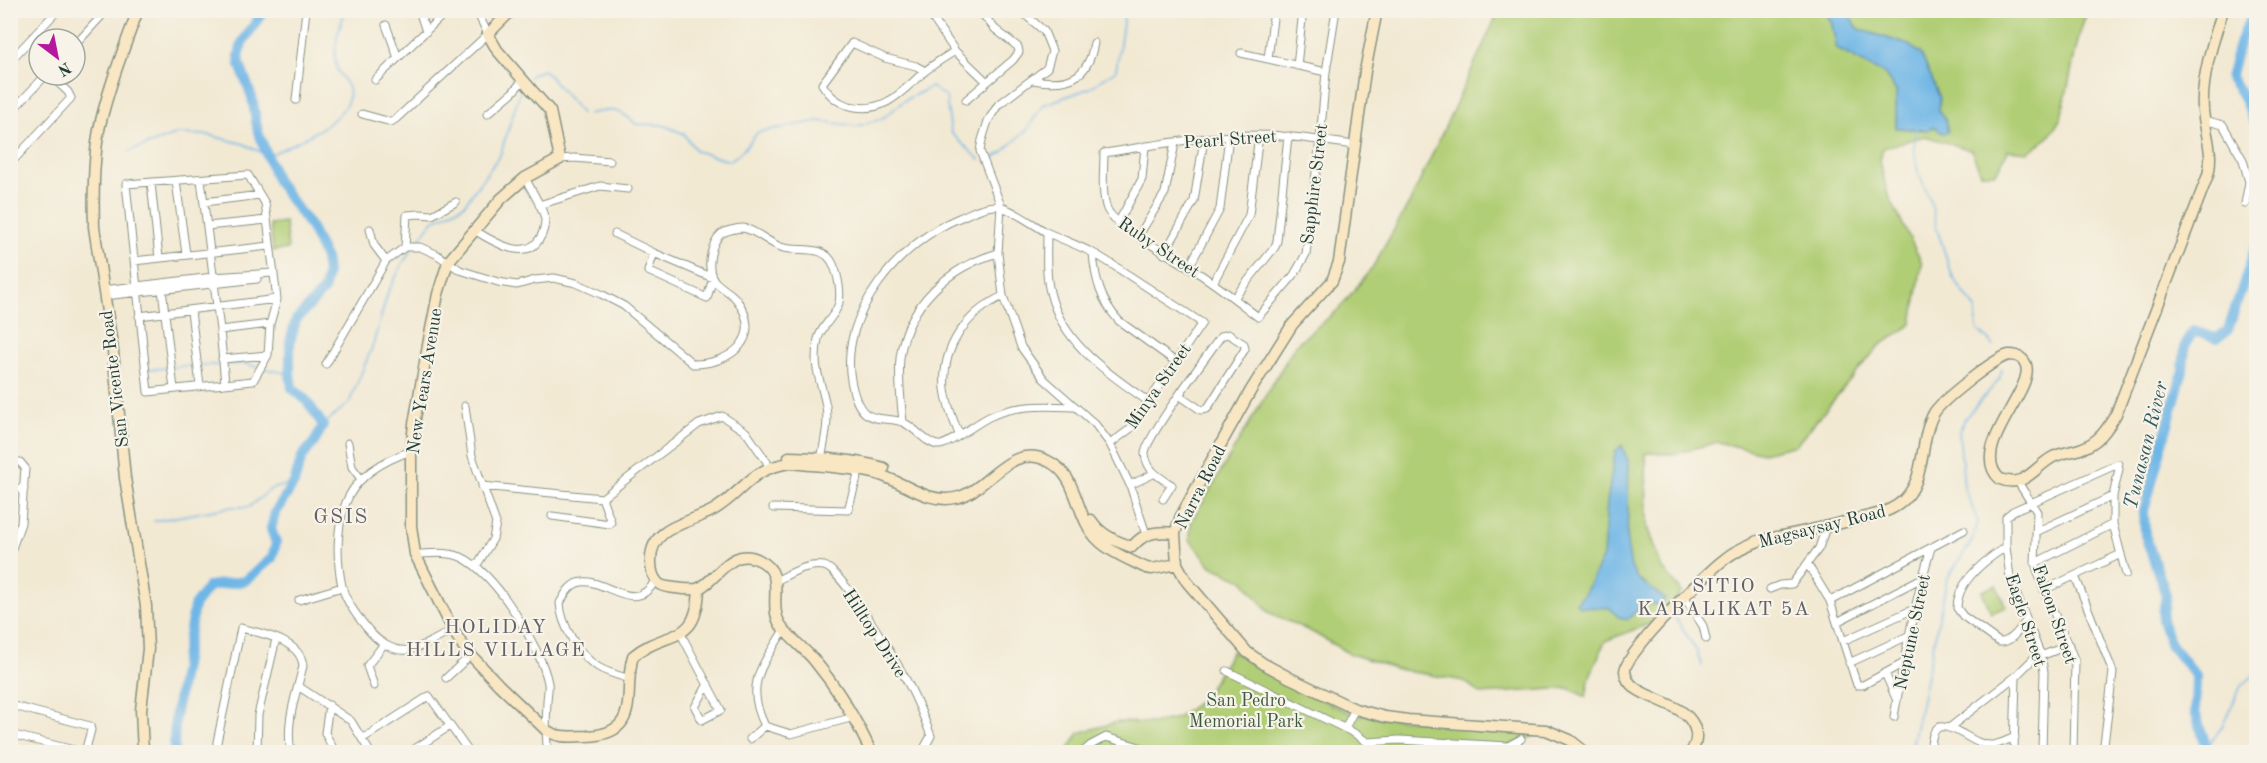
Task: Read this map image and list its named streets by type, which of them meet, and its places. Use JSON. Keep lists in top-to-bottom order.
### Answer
{
  "streets": {
    "street": [
      "Pearl Street",
      "Sapphire Street",
      "Ruby Street",
      "San Vicente Road",
      "New Years Avenue",
      "Minya Street",
      "Narra Road",
      "Magsaysay Road",
      "Falcon Street",
      "Eagle Street",
      "Neptune Street",
      "Hilltop Drive"
    ]
  },
  "crossings": [
    ["Pearl Street", "Sapphire Street"],
    ["Pearl Street", "Ruby Street"],
    ["Pearl Street", "Narra Road"],
    ["Sapphire Street", "Ruby Street"],
    ["Magsaysay Road", "Falcon Street"],
    ["Falcon Street", "Eagle Street"]
  ],
  "districts": ["GSIS", "SITIO KABALIKAT 5A", "HOLIDAY HILLS VILLAGE"],
  "water": ["Tunasan River"],
  "parks": ["San Pedro Memorial Park"],
  "north": "bottom right"
}
